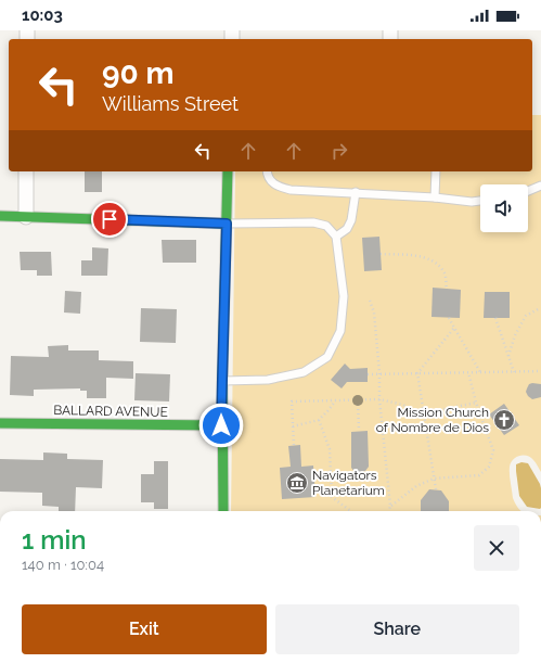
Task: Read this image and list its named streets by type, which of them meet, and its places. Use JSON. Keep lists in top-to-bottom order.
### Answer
{
  "streets": {
    "street": ["BALLARD AVENUE"]
  },
  "places": {
    "church": ["Mission Church of Nombre de Dios"],
    "museum": ["Navigators Planetarium"]
  },
  "page": {
    "status": "10:03",
    "turn": ["90 m", "Williams Street"],
    "heading": ["1 min", "140 m · 10:04"],
    "buttons": ["Exit", "Share"]
  }
}
